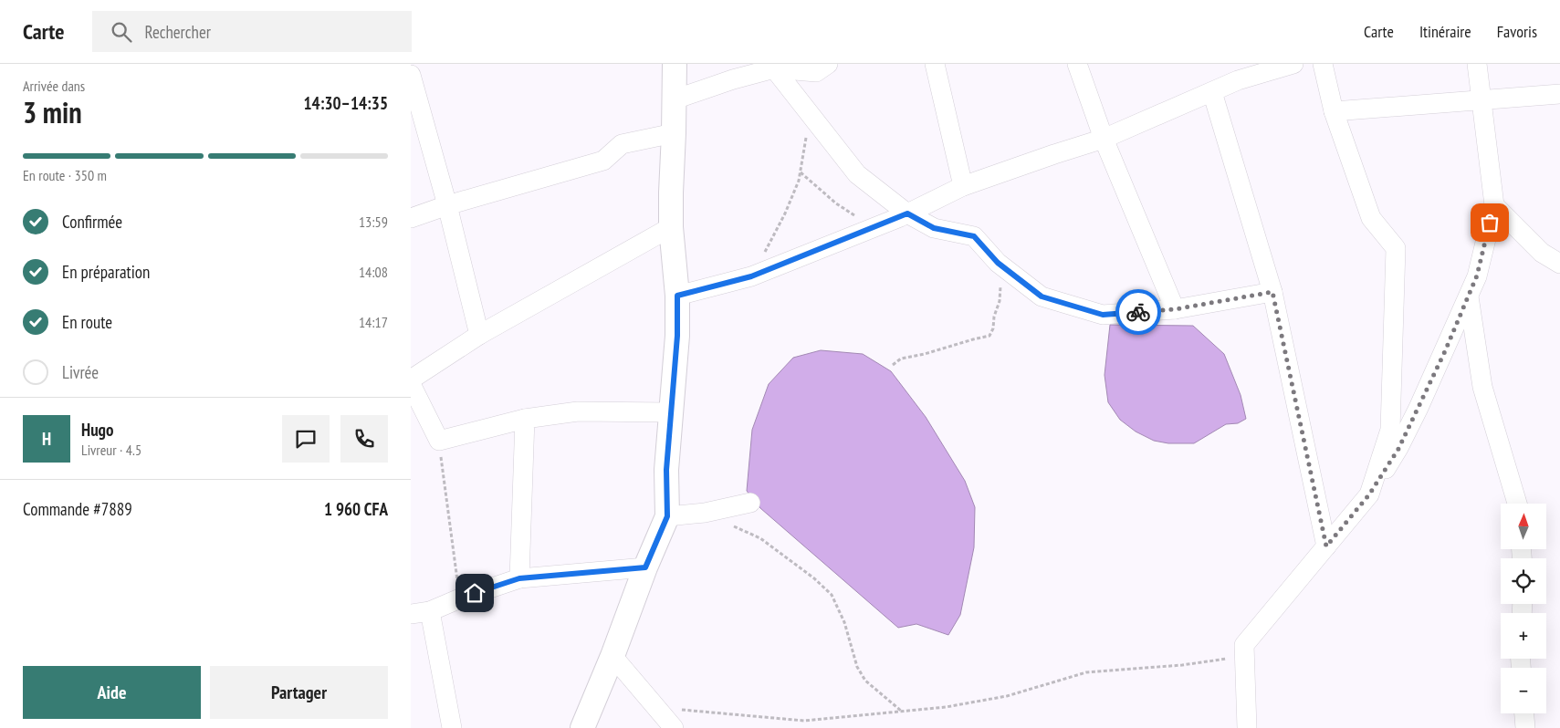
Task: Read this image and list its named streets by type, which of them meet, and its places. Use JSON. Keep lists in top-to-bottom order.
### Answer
{
  "north": "top",
  "page": {
    "header": "Carte",
    "search": "Rechercher",
    "nav": ["Carte", "Itinéraire", "Favoris"],
    "heading": ["3 min", "Arrivée dans", "14:30–14:35"],
    "panel": [
      "Hugo",
      "Livreur · 4.5",
      "Commande #7889",
      "1 960 CFA"
    ],
    "bar": "En route · 350 m",
    "list": [
      ["Confirmée", "13:59"],
      ["En préparation", "14:08"],
      ["En route", "14:17"],
      "Livrée"
    ],
    "round": "H",
    "map_buttons": ["+", "−"],
    "buttons": ["Aide", "Partager"]
  }
}
